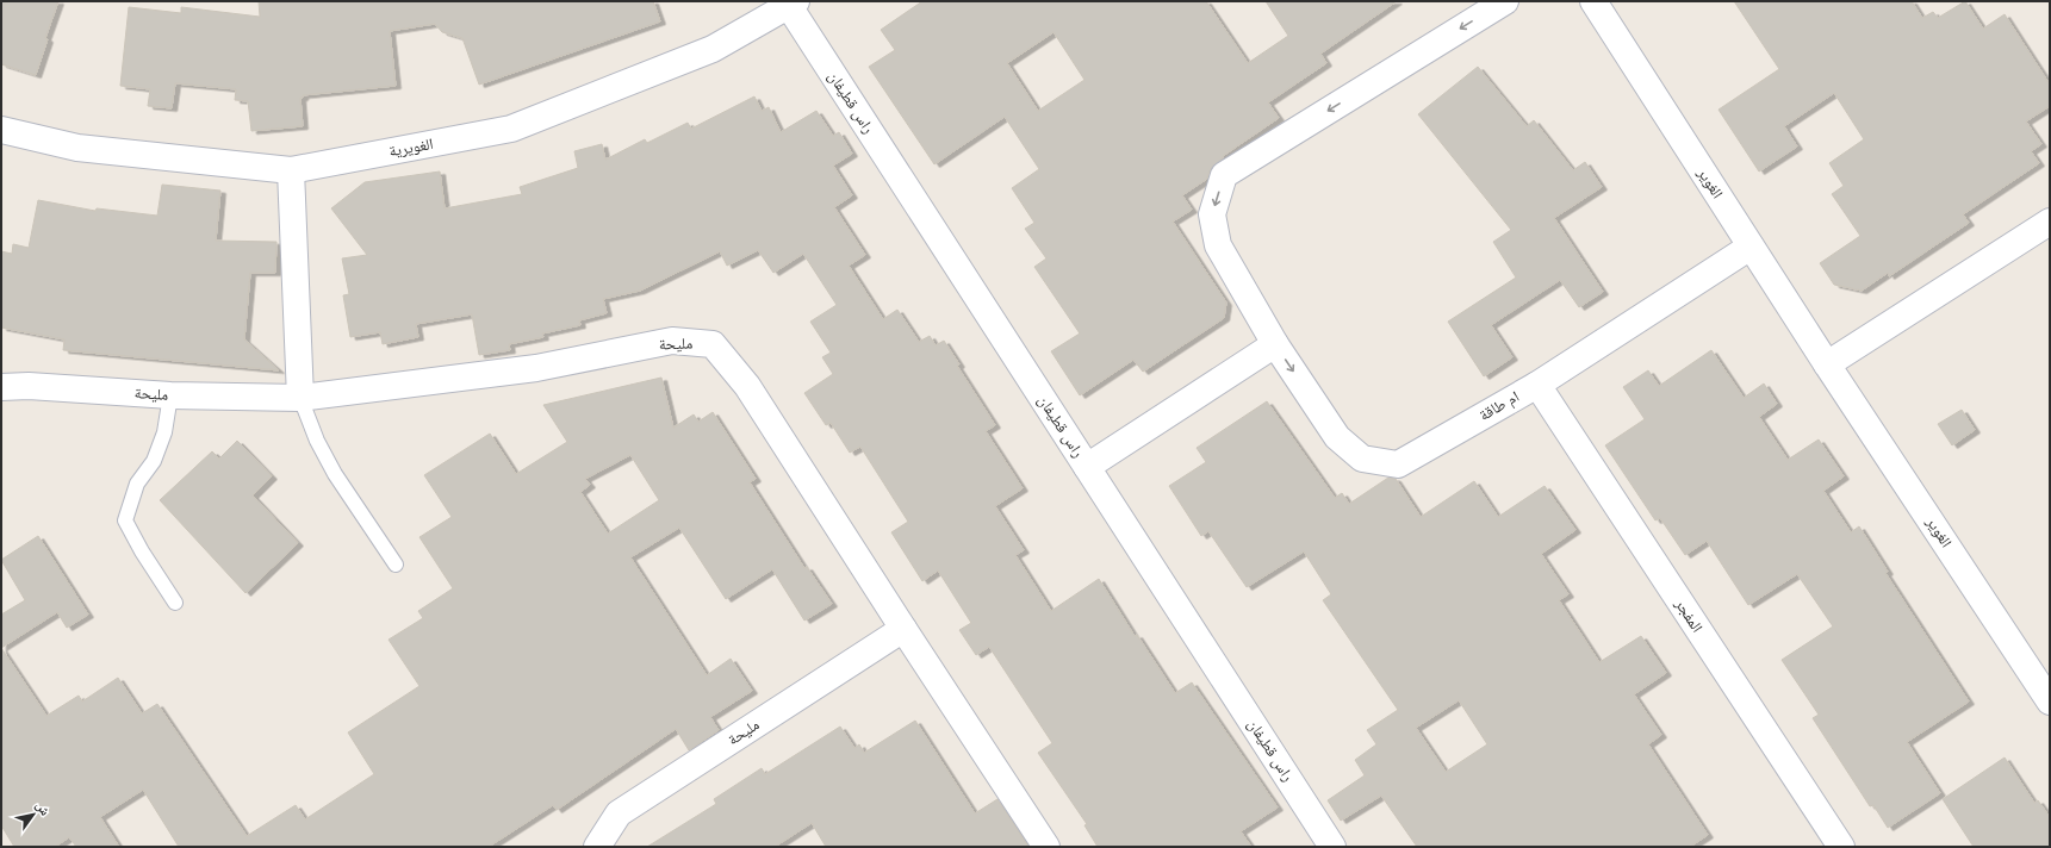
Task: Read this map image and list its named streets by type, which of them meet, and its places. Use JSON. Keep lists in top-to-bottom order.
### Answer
{
  "streets": {
    "street": [
      "راس قطيفان",
      "الغويرية",
      "الغوير",
      "مليحة",
      "ام طاقة",
      "المفجر"
    ]
  },
  "crossings": [
    ["راس قطيفان", "الغويرية"],
    ["الغوير", "ام طاقة"],
    ["ام طاقة", "المفجر"]
  ],
  "north": "top right"
}
